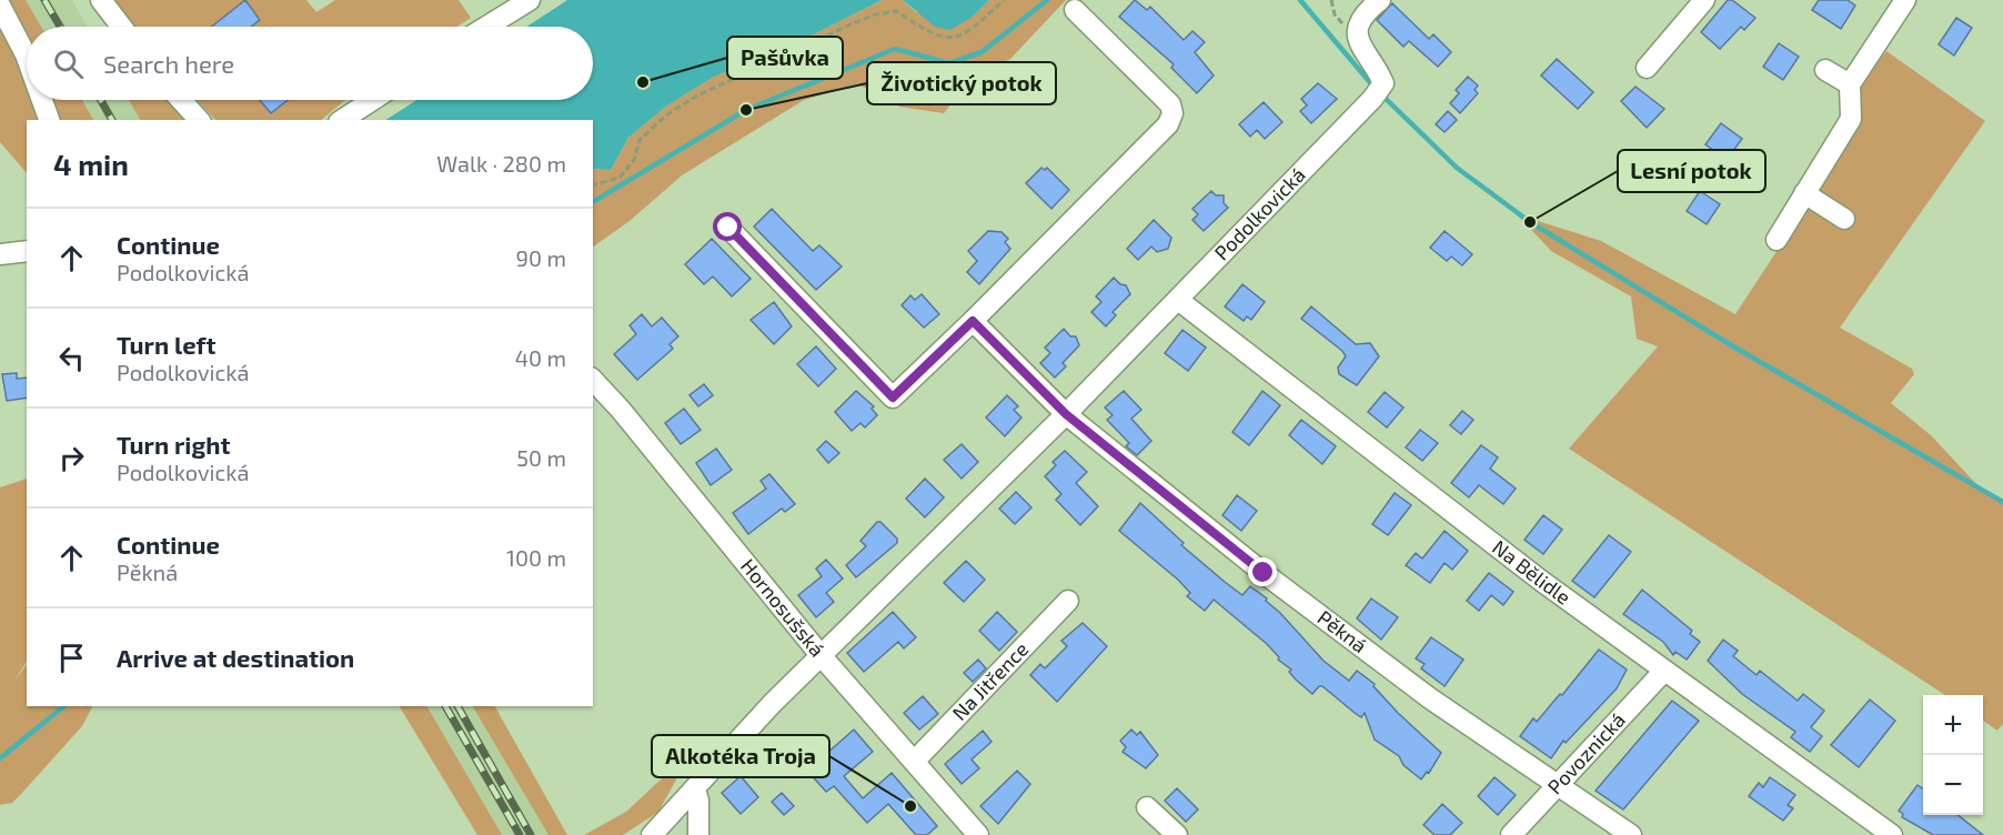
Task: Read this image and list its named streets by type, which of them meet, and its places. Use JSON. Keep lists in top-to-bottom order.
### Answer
{
  "streets": {
    "street": [
      "Podolkovická",
      "Na Bělidle",
      "Hornosušská",
      "Pěkná",
      "Na Jitřence",
      "Povoznická"
    ]
  },
  "crossings": [
    ["Podolkovická", "Na Bělidle"],
    ["Podolkovická", "Hornosušská"],
    ["Podolkovická", "Pěkná"],
    ["Na Bělidle", "Povoznická"],
    ["Hornosušská", "Na Jitřence"],
    ["Pěkná", "Povoznická"]
  ],
  "places": [
    "Pašůvka",
    "Životický potok",
    "Lesní potok",
    "Alkotéka Troja"
  ],
  "page": {
    "search": "Search here",
    "heading": ["4 min", "Walk · 280 m"],
    "list": [
      ["Continue", "Podolkovická", "90 m"],
      ["Turn left", "Podolkovická", "40 m"],
      ["Turn right", "Podolkovická", "50 m"],
      ["Continue", "Pěkná", "100 m"],
      "Arrive at destination"
    ],
    "map_buttons": ["+", "−"]
  }
}
